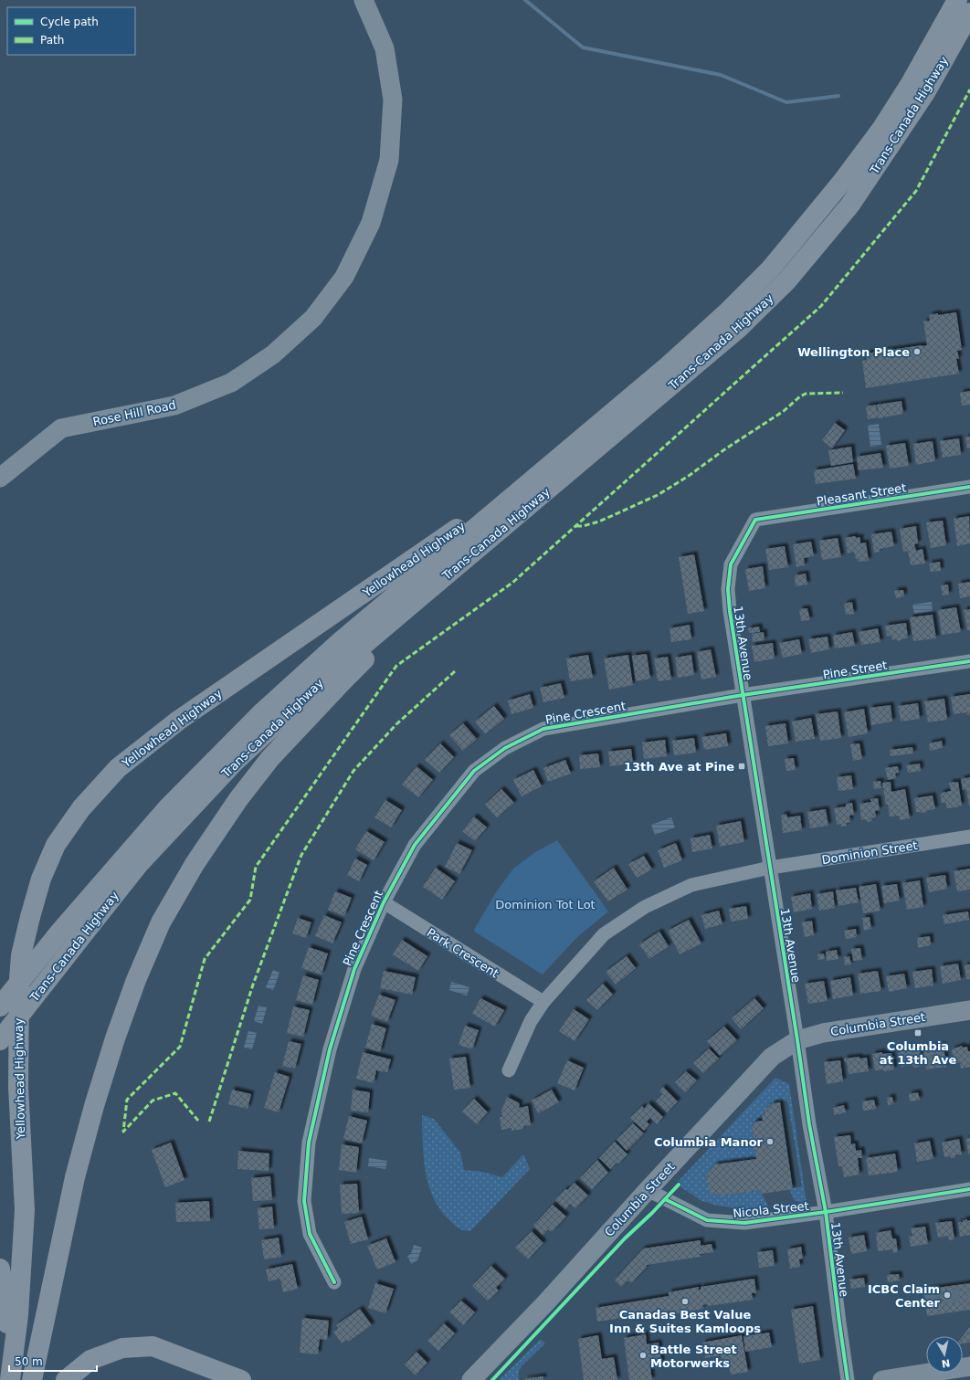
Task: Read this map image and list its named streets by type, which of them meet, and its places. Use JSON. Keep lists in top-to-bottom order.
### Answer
{
  "streets": {
    "highway": ["Trans-Canada Highway", "Yellowhead Highway"],
    "main road": ["Rose Hill Road", "Columbia Street"],
    "street": [
      "Pleasant Street",
      "13th Avenue",
      "Pine Street",
      "Pine Crescent",
      "Dominion Street",
      "Park Crescent",
      "Nicola Street"
    ]
  },
  "crossings": [
    ["Trans-Canada Highway", "Yellowhead Highway"],
    ["Pleasant Street", "13th Avenue"],
    ["13th Avenue", "Pine Street"],
    ["13th Avenue", "Pine Crescent"],
    ["13th Avenue", "Dominion Street"],
    ["13th Avenue", "Columbia Street"],
    ["13th Avenue", "Nicola Street"],
    ["Pine Street", "Pine Crescent"],
    ["Pine Crescent", "Park Crescent"],
    ["Dominion Street", "Park Crescent"],
    ["Columbia Street", "Nicola Street"]
  ],
  "parks": ["Dominion Tot Lot"],
  "places": {
    "other": [
      "Wellington Place",
      "Columbia Manor",
      "ICBC Claim Center",
      "Canadas Best Value Inn & Suites Kamloops",
      "Battle Street Motorwerks"
    ],
    "transit": ["13th Ave at Pine", "Columbia at 13th Ave"]
  },
  "legend": ["Cycle path", "Path"],
  "scale_bar": "50 m",
  "north": "bottom"
}
